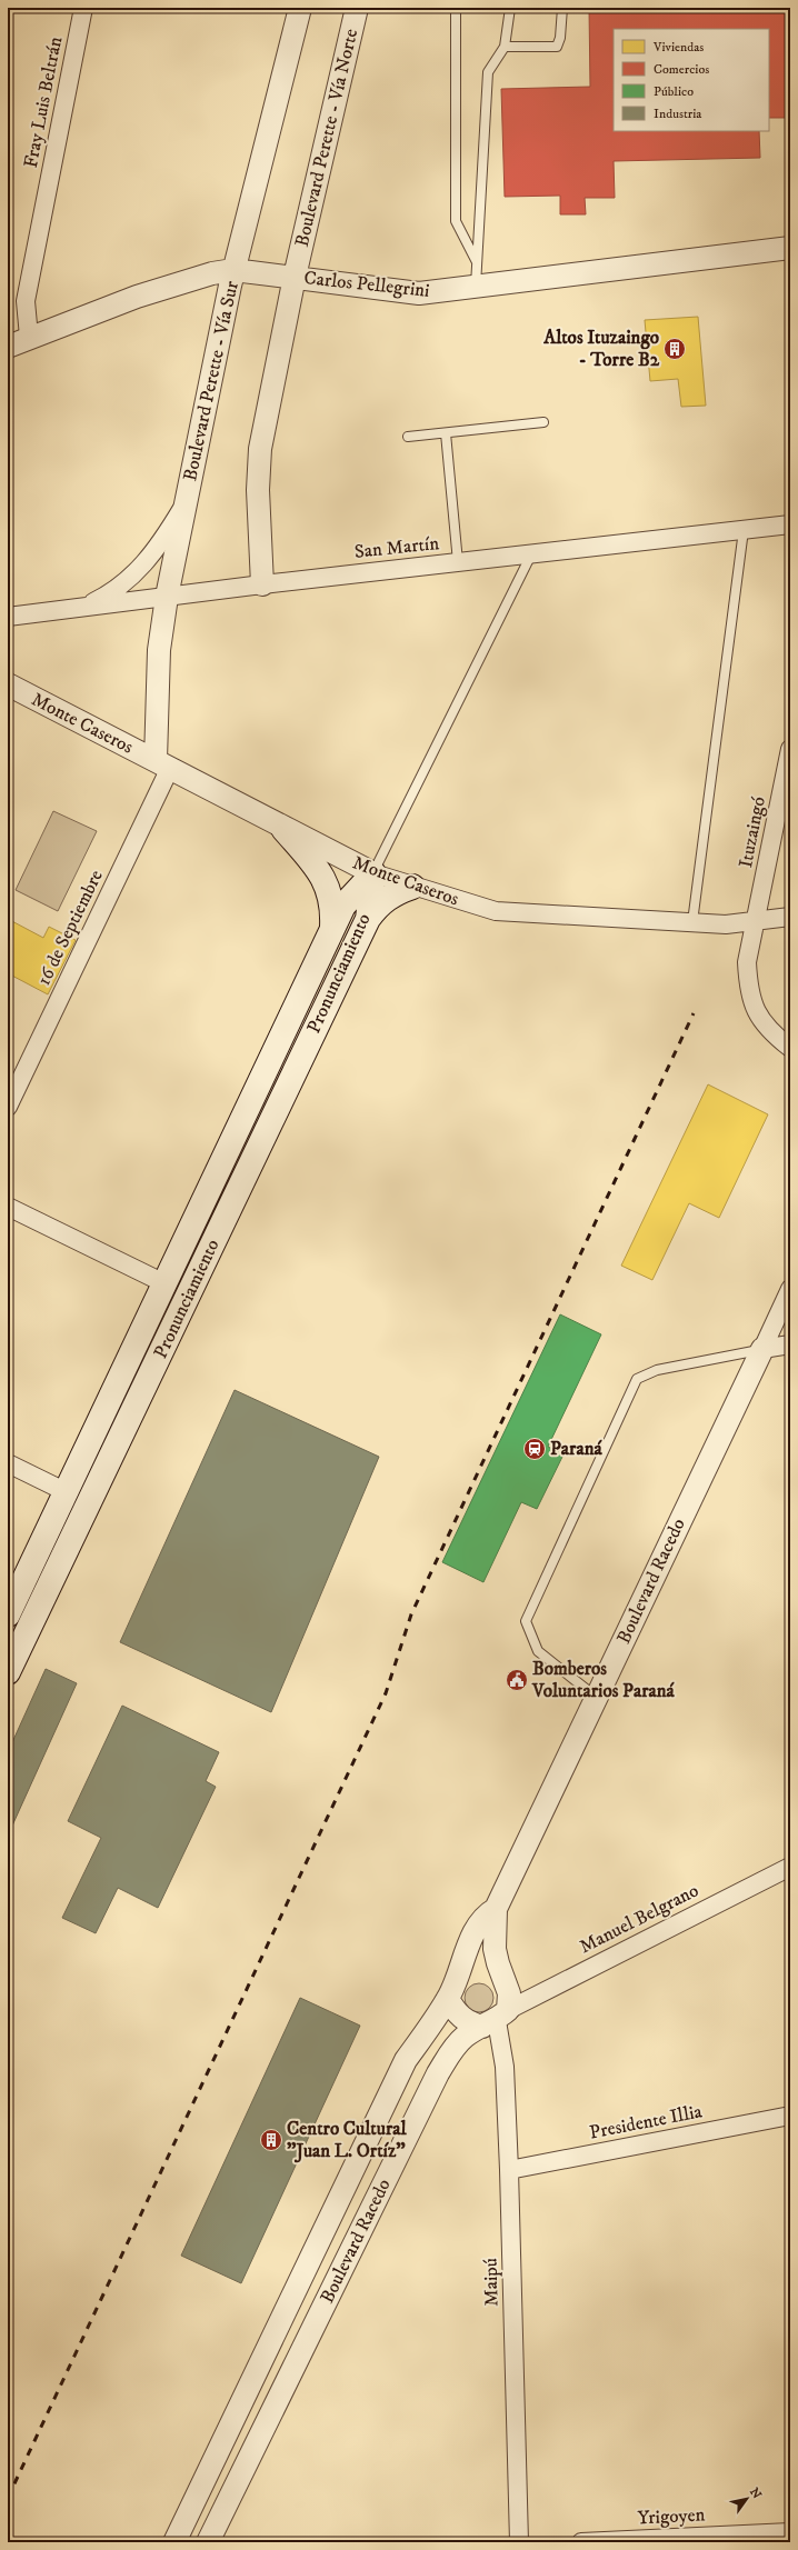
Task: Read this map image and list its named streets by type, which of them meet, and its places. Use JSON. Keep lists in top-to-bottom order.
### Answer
{
  "streets": {
    "main road": ["Pronunciamiento"],
    "street": [
      "Fray Luis Beltrán",
      "Boulevard Perette - Vía Norte",
      "Carlos Pellegrini",
      "Boulevard Perette - Vía Sur",
      "San Martín",
      "Monte Caseros",
      "Ituzaingó",
      "16 de Septiembre",
      "Boulevard Racedo",
      "Manuel Belgrano",
      "Presidente Illia",
      "Maipú",
      "Yrigoyen"
    ]
  },
  "crossings": [
    ["Fray Luis Beltrán", "Carlos Pellegrini"],
    ["Boulevard Perette - Vía Norte", "Carlos Pellegrini"],
    ["Boulevard Perette - Vía Norte", "San Martín"],
    ["Carlos Pellegrini", "Boulevard Perette - Vía Sur"],
    ["Boulevard Perette - Vía Sur", "San Martín"],
    ["Boulevard Perette - Vía Sur", "Monte Caseros"],
    ["Boulevard Perette - Vía Sur", "16 de Septiembre"],
    ["Monte Caseros", "Ituzaingó"],
    ["Monte Caseros", "16 de Septiembre"],
    ["Monte Caseros", "Pronunciamiento"],
    ["Boulevard Racedo", "Manuel Belgrano"],
    ["Boulevard Racedo", "Maipú"],
    ["Manuel Belgrano", "Maipú"],
    ["Presidente Illia", "Maipú"]
  ],
  "places": {
    "building": ["Altos Ituzaingo - Torre B2", "Centro Cultural \"Juan L. Ortíz\""],
    "station": ["Paraná"],
    "public building": ["Bomberos Voluntarios Paraná"]
  },
  "legend": [
    "Viviendas",
    "Comercios",
    "Público",
    "Industria"
  ],
  "north": "top right"
}
